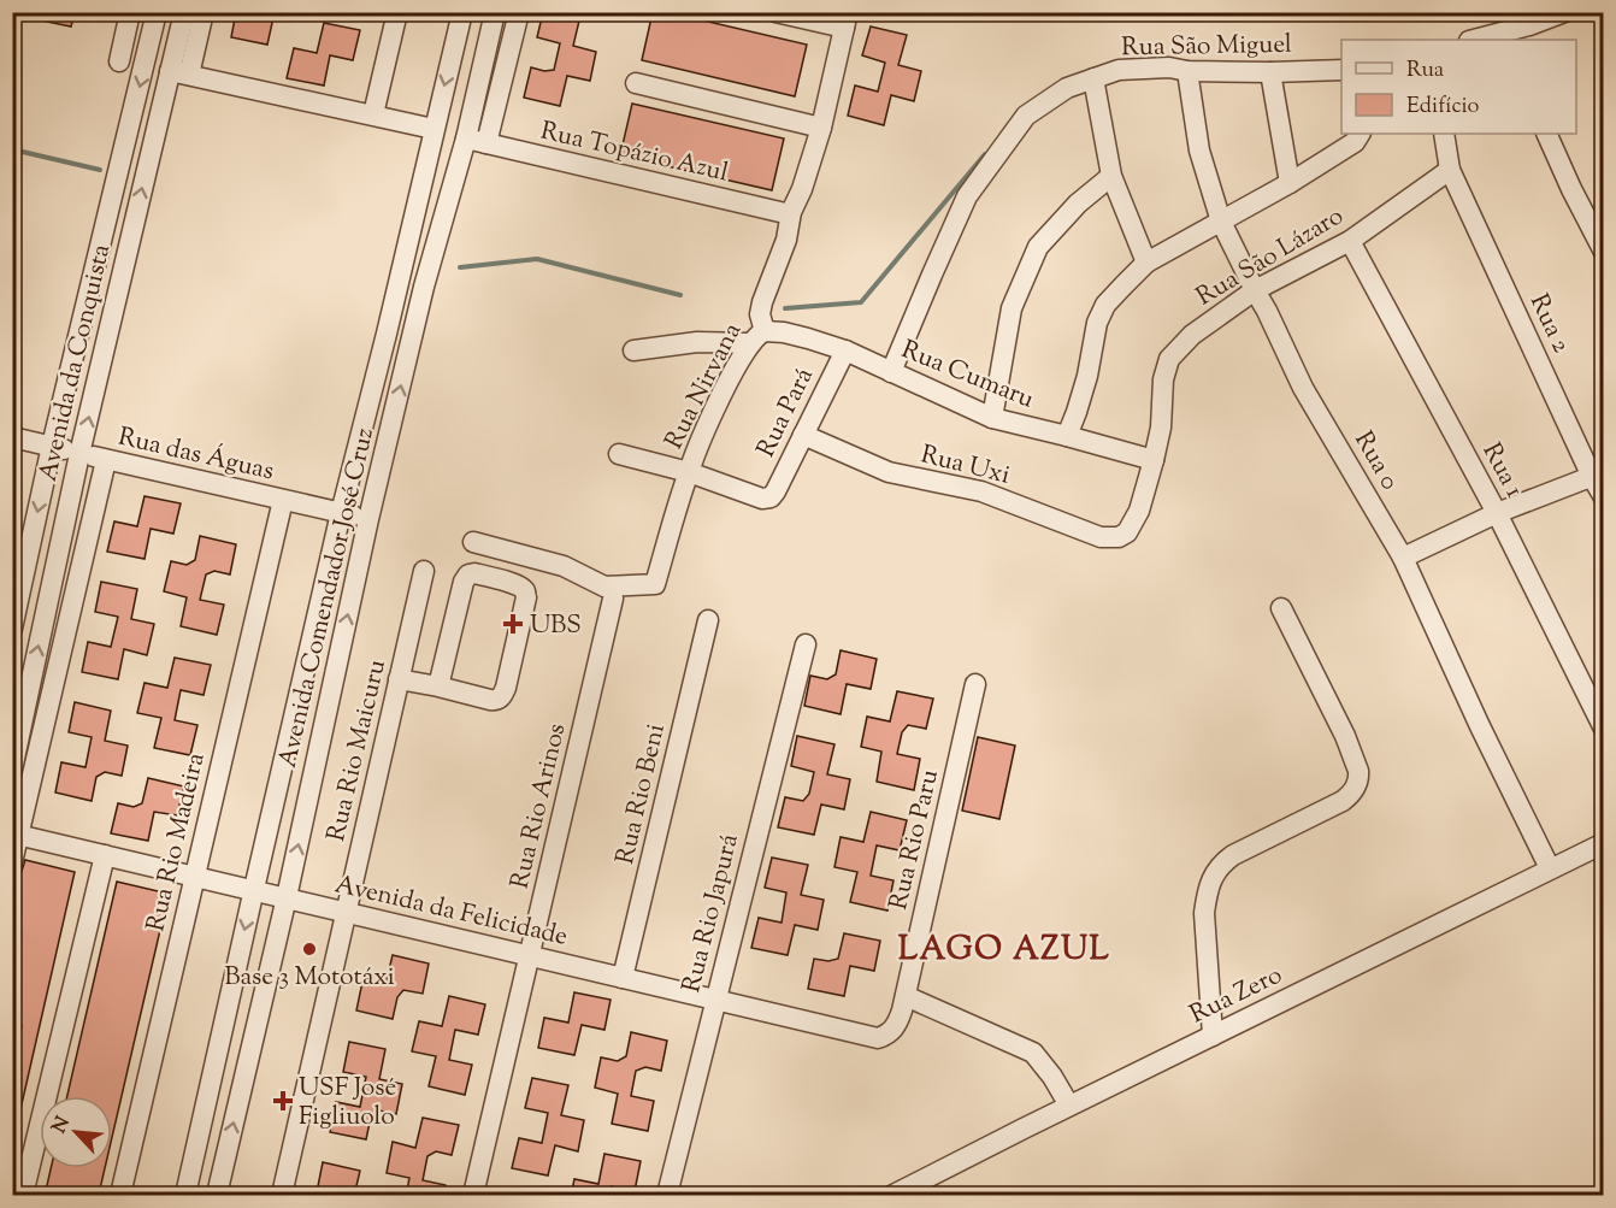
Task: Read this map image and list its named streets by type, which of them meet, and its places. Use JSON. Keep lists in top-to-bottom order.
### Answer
{
  "streets": {
    "street": [
      "Rua São Miguel",
      "Rua Topázio Azul",
      "Rua São Lázaro",
      "Rua 2",
      "Avenida da Conquista",
      "Rua Cumaru",
      "Rua Nirvana",
      "Rua Pará",
      "Rua das Águas",
      "Rua 0",
      "Rua Uxi",
      "Rua 1",
      "Avenida Comendador José Cruz",
      "Rua Rio Maicuru",
      "Rua Rio Beni",
      "Rua Rio Arinos",
      "Rua Rio Paru",
      "Rua Rio Madeira",
      "Avenida da Felicidade",
      "Rua Rio Japurá",
      "Rua Zero"
    ]
  },
  "crossings": [
    ["Rua São Miguel", "Rua Cumaru"],
    ["Rua São Miguel", "Rua 0"],
    ["Rua Topázio Azul", "Rua Nirvana"],
    ["Rua Topázio Azul", "Avenida Comendador José Cruz"],
    ["Rua São Lázaro", "Rua 2"],
    ["Rua São Lázaro", "Rua Cumaru"],
    ["Rua São Lázaro", "Rua 0"],
    ["Rua São Lázaro", "Rua Uxi"],
    ["Rua São Lázaro", "Rua 1"],
    ["Avenida da Conquista", "Rua das Águas"],
    ["Rua Cumaru", "Rua Nirvana"],
    ["Rua Cumaru", "Rua Pará"],
    ["Rua Nirvana", "Rua Pará"],
    ["Rua Pará", "Rua Uxi"],
    ["Rua das Águas", "Avenida Comendador José Cruz"],
    ["Rua das Águas", "Rua Rio Madeira"],
    ["Rua 0", "Rua Zero"],
    ["Avenida Comendador José Cruz", "Avenida da Felicidade"],
    ["Rua Rio Maicuru", "Avenida da Felicidade"],
    ["Rua Rio Beni", "Avenida da Felicidade"],
    ["Rua Rio Arinos", "Avenida da Felicidade"],
    ["Rua Rio Paru", "Avenida da Felicidade"],
    ["Rua Rio Madeira", "Avenida da Felicidade"],
    ["Avenida da Felicidade", "Rua Rio Japurá"]
  ],
  "districts": ["LAGO AZUL"],
  "places": {
    "health": ["UBS", "USF José Figliuolo"],
    "other": ["Base 3 Mototáxi"]
  },
  "legend": ["Rua", "Edifício"],
  "north": "top left"
}
